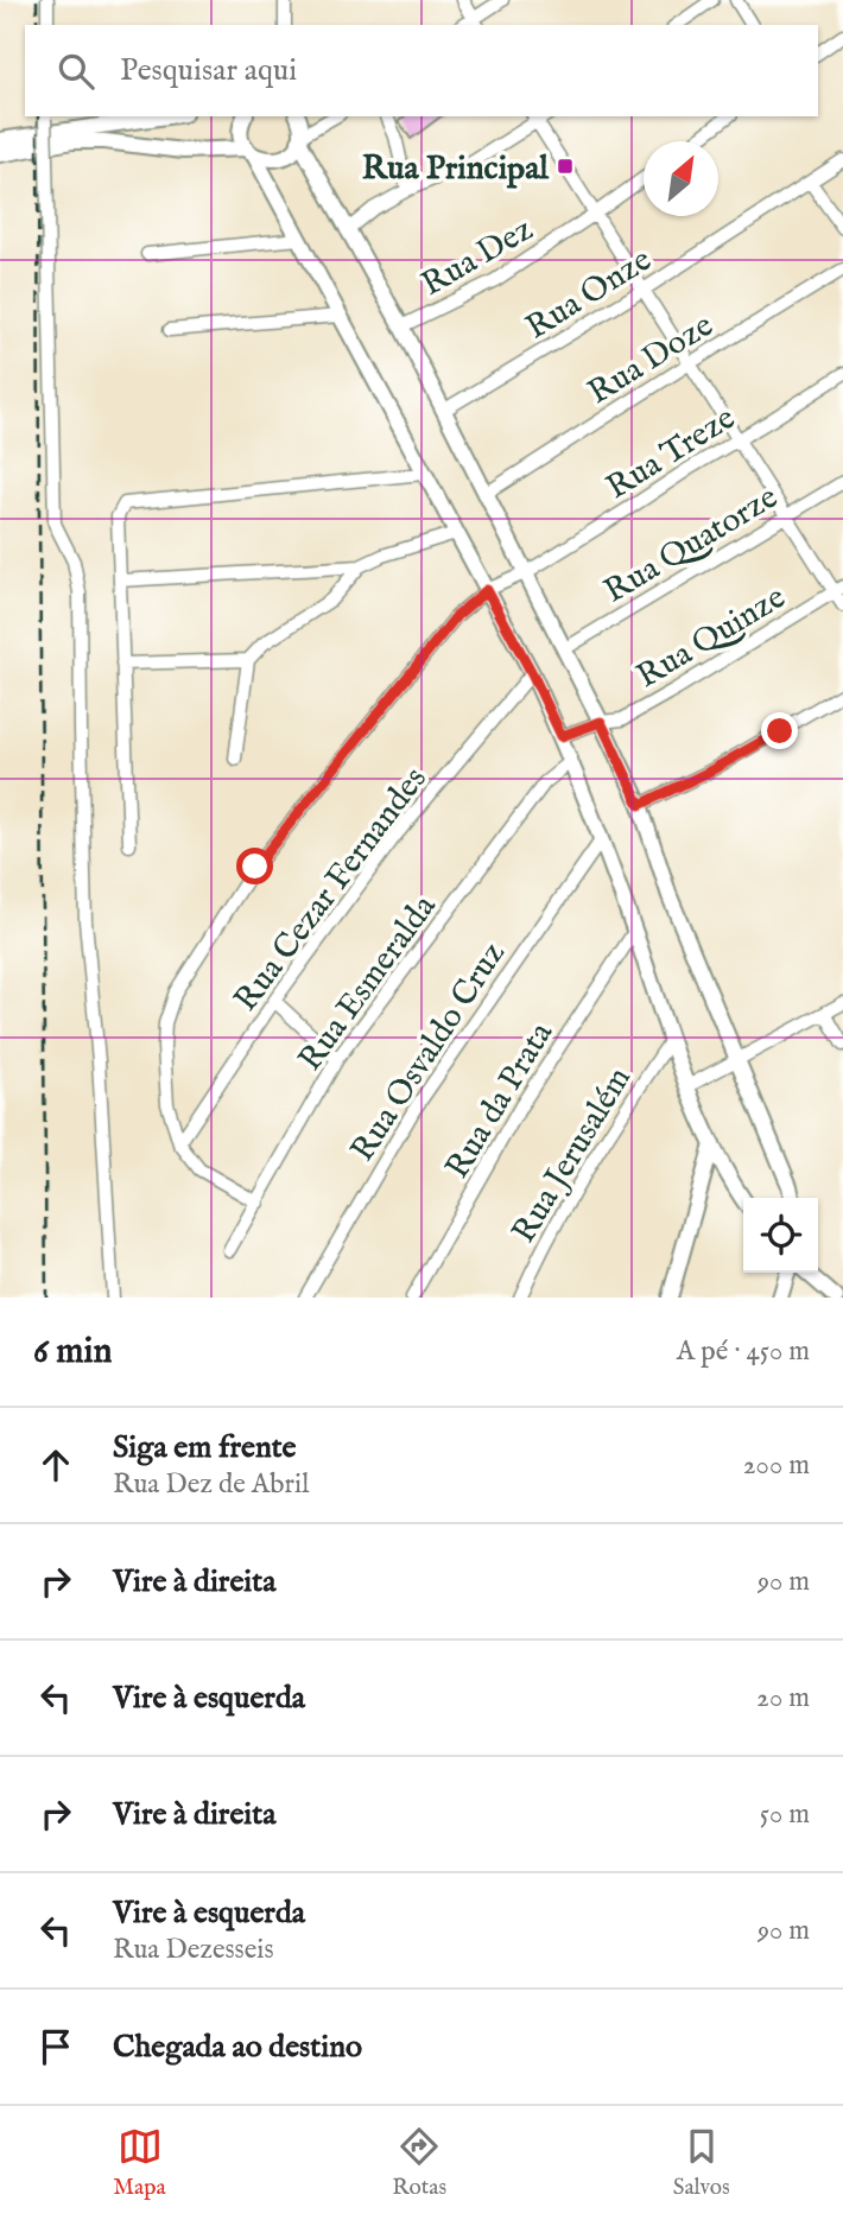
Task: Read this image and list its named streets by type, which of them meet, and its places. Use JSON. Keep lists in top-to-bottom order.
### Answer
{
  "streets": {
    "street": [
      "Rua Dez",
      "Rua Onze",
      "Rua Doze",
      "Rua Treze",
      "Rua Quatorze",
      "Rua Quinze",
      "Rua Cezar Fernandes",
      "Rua Esmeralda",
      "Rua Osvaldo Cruz",
      "Rua da Prata",
      "Rua Jerusalém"
    ]
  },
  "crossings": [
    ["Rua Treze", "Rua Cezar Fernandes"]
  ],
  "places": {
    "transit": ["Rua Principal"]
  },
  "north": "top right",
  "page": {
    "search": "Pesquisar aqui",
    "heading": ["6 min", "A pé · 450 m"],
    "list": [
      ["Siga em frente", "Rua Dez de Abril", "200 m"],
      ["Vire à direita", "90 m"],
      ["Vire à esquerda", "20 m"],
      ["Vire à direita", "50 m"],
      ["Vire à esquerda", "Rua Dezesseis", "90 m"],
      "Chegada ao destino"
    ],
    "nav": ["Mapa", "Rotas", "Salvos"]
  }
}
